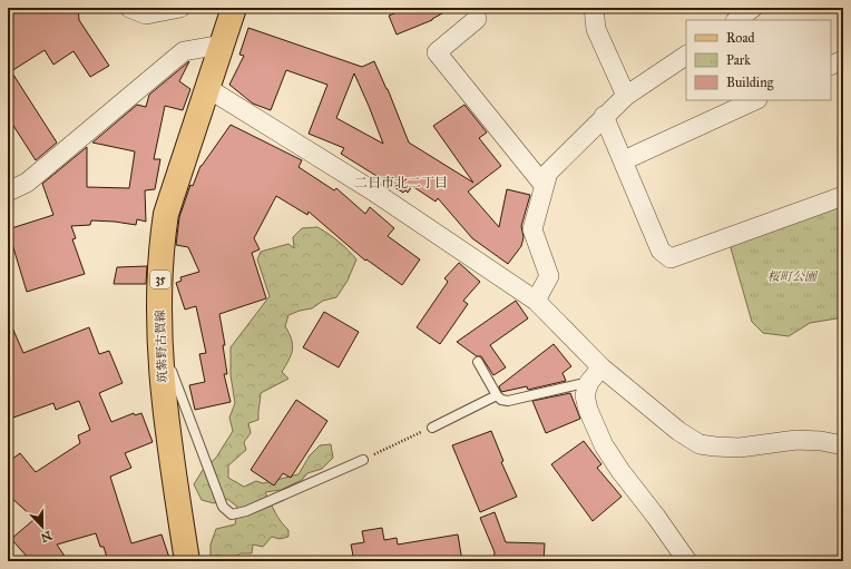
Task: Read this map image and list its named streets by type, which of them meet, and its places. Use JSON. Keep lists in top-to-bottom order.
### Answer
{
  "streets": {
    "main road": ["35", "筑紫野古賀線"]
  },
  "districts": ["二日市北二丁目"],
  "parks": ["桜町公園"],
  "legend": ["Road", "Park", "Building"],
  "north": "bottom"
}
